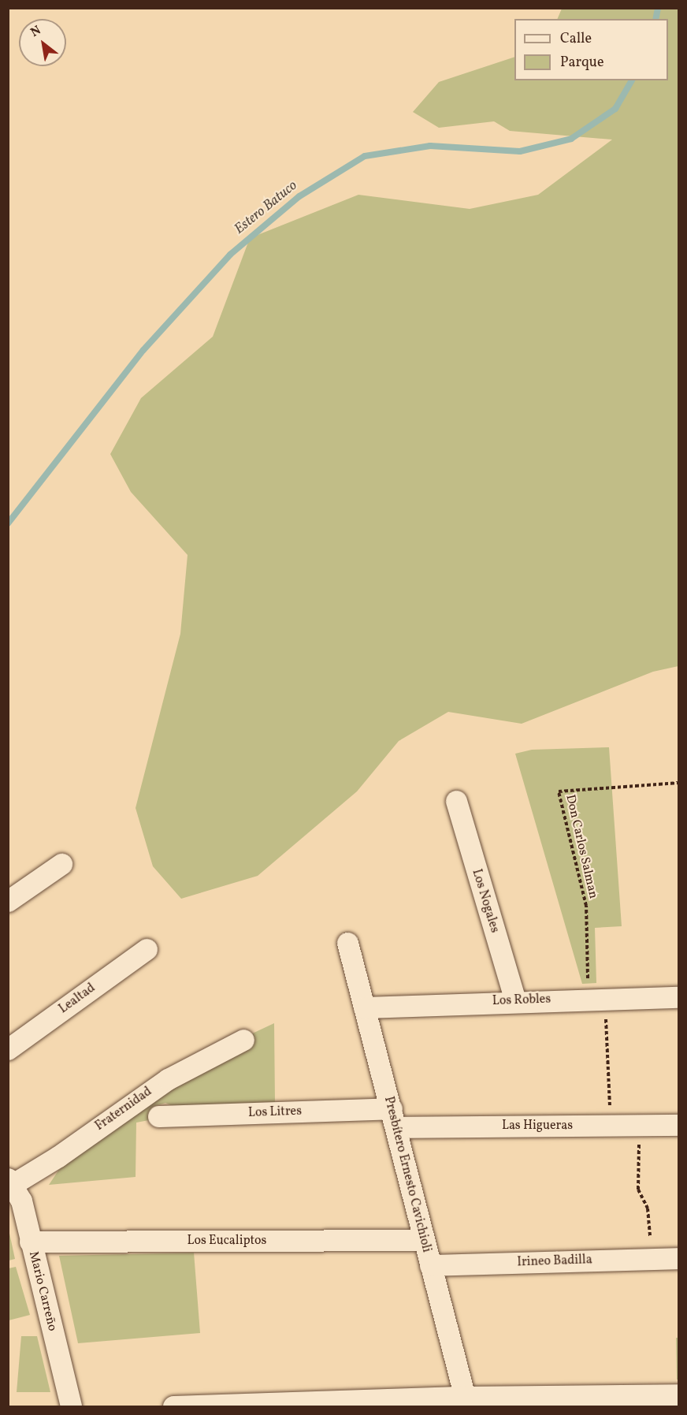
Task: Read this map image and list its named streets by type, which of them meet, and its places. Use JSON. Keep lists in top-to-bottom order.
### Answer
{
  "streets": {
    "street": [
      "Los Nogales",
      "Lealtad",
      "Los Robles",
      "Fraternidad",
      "Los Litres",
      "Las Higueras",
      "Presbítero Ernesto Cavichioli",
      "Los Eucaliptos",
      "Irineo Badilla",
      "Mario Carreño"
    ],
    "path": ["Don Carlos Salman"]
  },
  "crossings": [
    ["Don Carlos Salman", "Los Robles"],
    ["Los Nogales", "Los Robles"],
    ["Los Robles", "Presbítero Ernesto Cavichioli"],
    ["Fraternidad", "Mario Carreño"],
    ["Los Litres", "Las Higueras"],
    ["Los Litres", "Presbítero Ernesto Cavichioli"],
    ["Las Higueras", "Presbítero Ernesto Cavichioli"],
    ["Presbítero Ernesto Cavichioli", "Los Eucaliptos"],
    ["Presbítero Ernesto Cavichioli", "Irineo Badilla"],
    ["Los Eucaliptos", "Mario Carreño"]
  ],
  "water": ["Estero Batuco"],
  "legend": ["Calle", "Parque"],
  "north": "top left"
}
